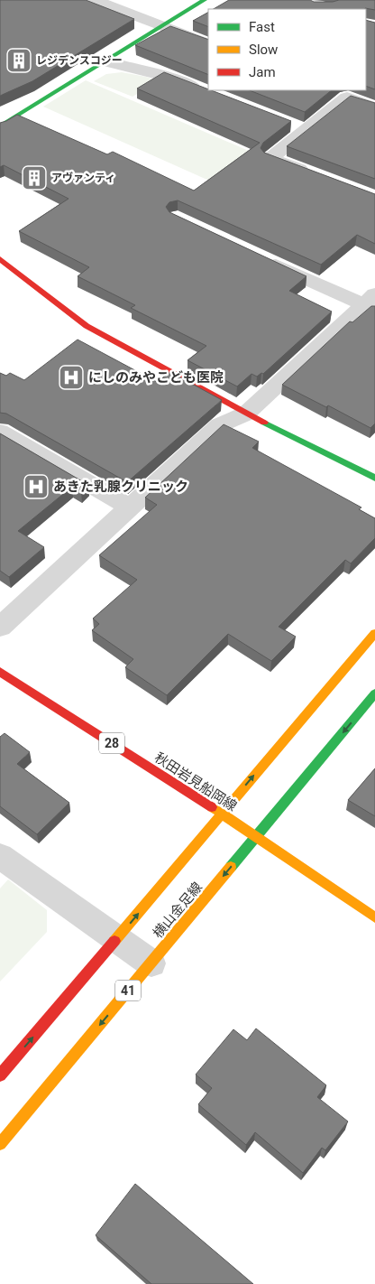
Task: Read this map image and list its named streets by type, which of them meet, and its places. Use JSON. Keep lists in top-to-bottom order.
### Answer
{
  "streets": {
    "main road": [
      "28",
      "秋田岩見船岡線",
      "横山金足線",
      "41"
    ]
  },
  "crossings": [
    ["秋田岩見船岡線", "横山金足線"]
  ],
  "places": {
    "building": ["レジデンスコジー", "アヴァンティ"],
    "hospital": ["にしのみやこども医院", "あきた乳腺クリニック"]
  },
  "legend": ["Fast", "Slow", "Jam"]
}
